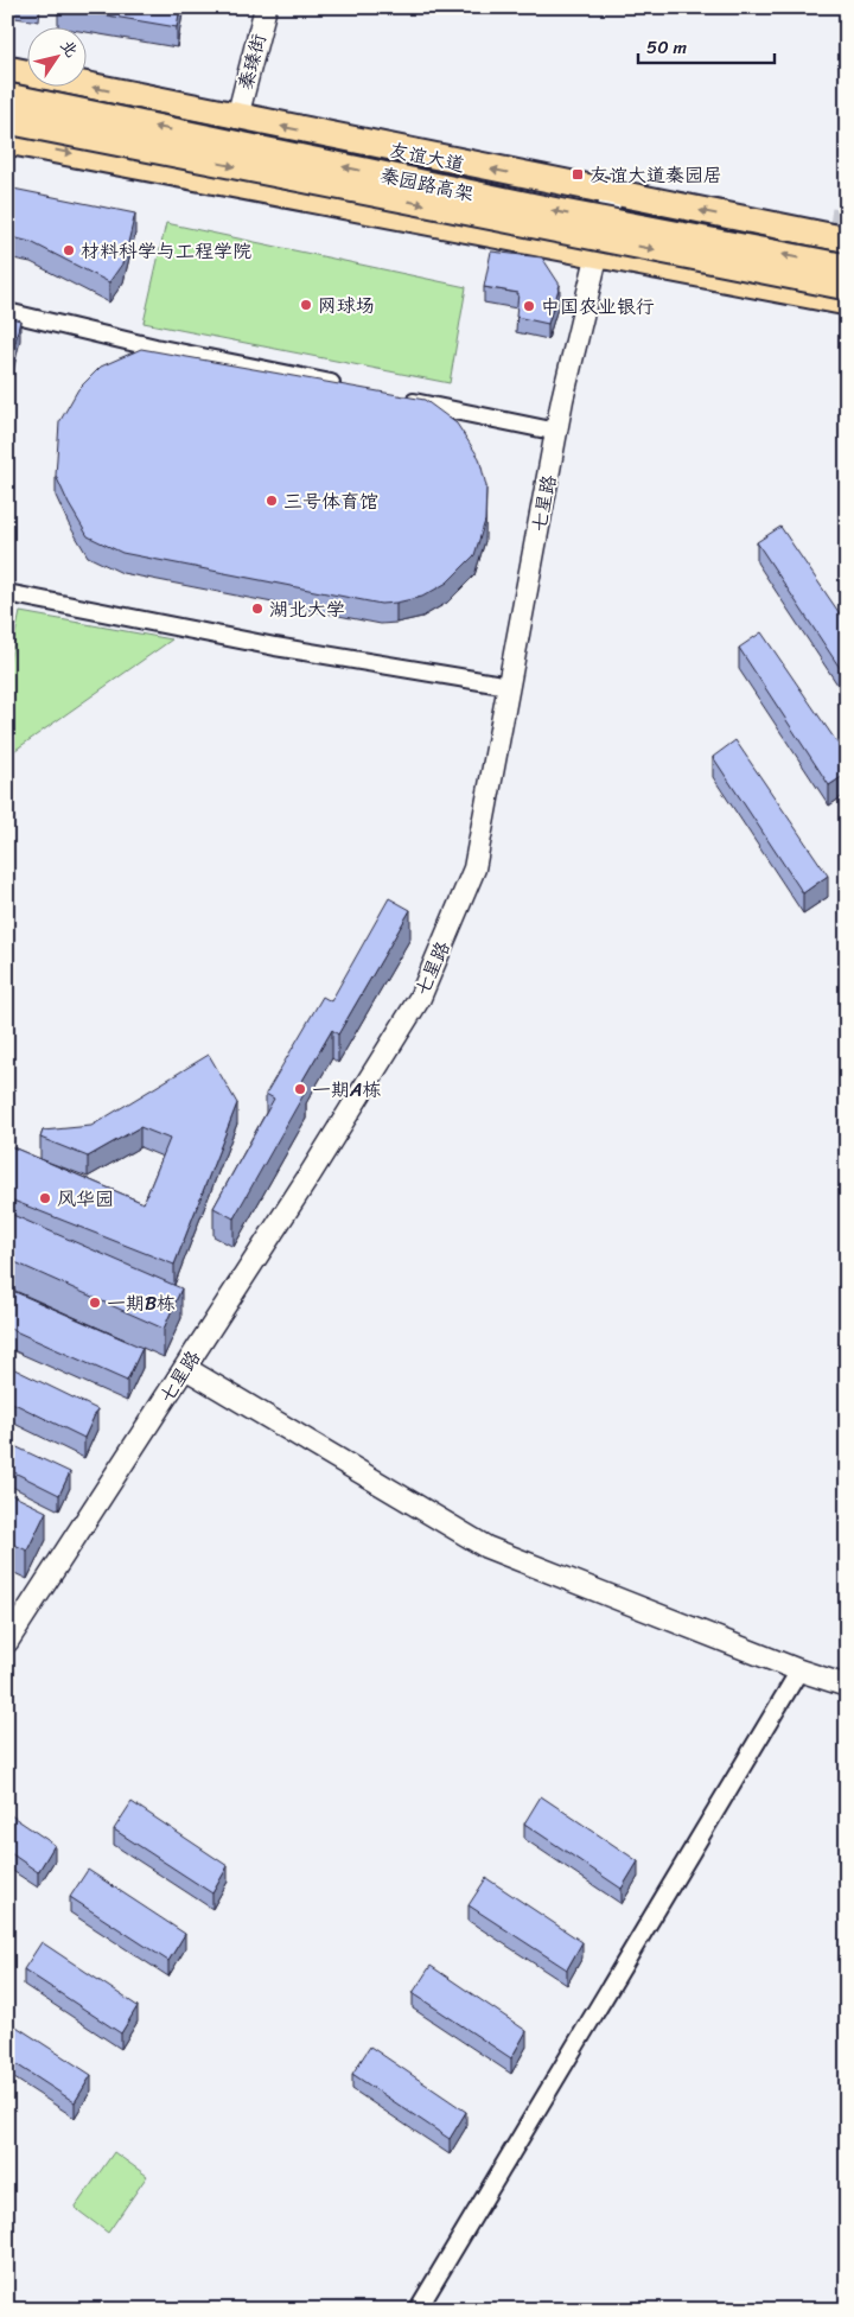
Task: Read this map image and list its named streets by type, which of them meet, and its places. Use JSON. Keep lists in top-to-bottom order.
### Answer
{
  "streets": {
    "main road": ["友谊大道", "秦园路高架"],
    "street": ["秦臻街", "七星路"]
  },
  "crossings": [
    ["秦臻街", "友谊大道"],
    ["友谊大道", "七星路"]
  ],
  "places": {
    "transit": ["友谊大道秦园居"],
    "other": [
      "材料科学与工程学院",
      "网球场",
      "中国农业银行",
      "三号体育馆",
      "湖北大学",
      "一期A栋",
      "风华园",
      "一期B栋"
    ]
  },
  "scale_bar": "50 m",
  "north": "top right"
}
